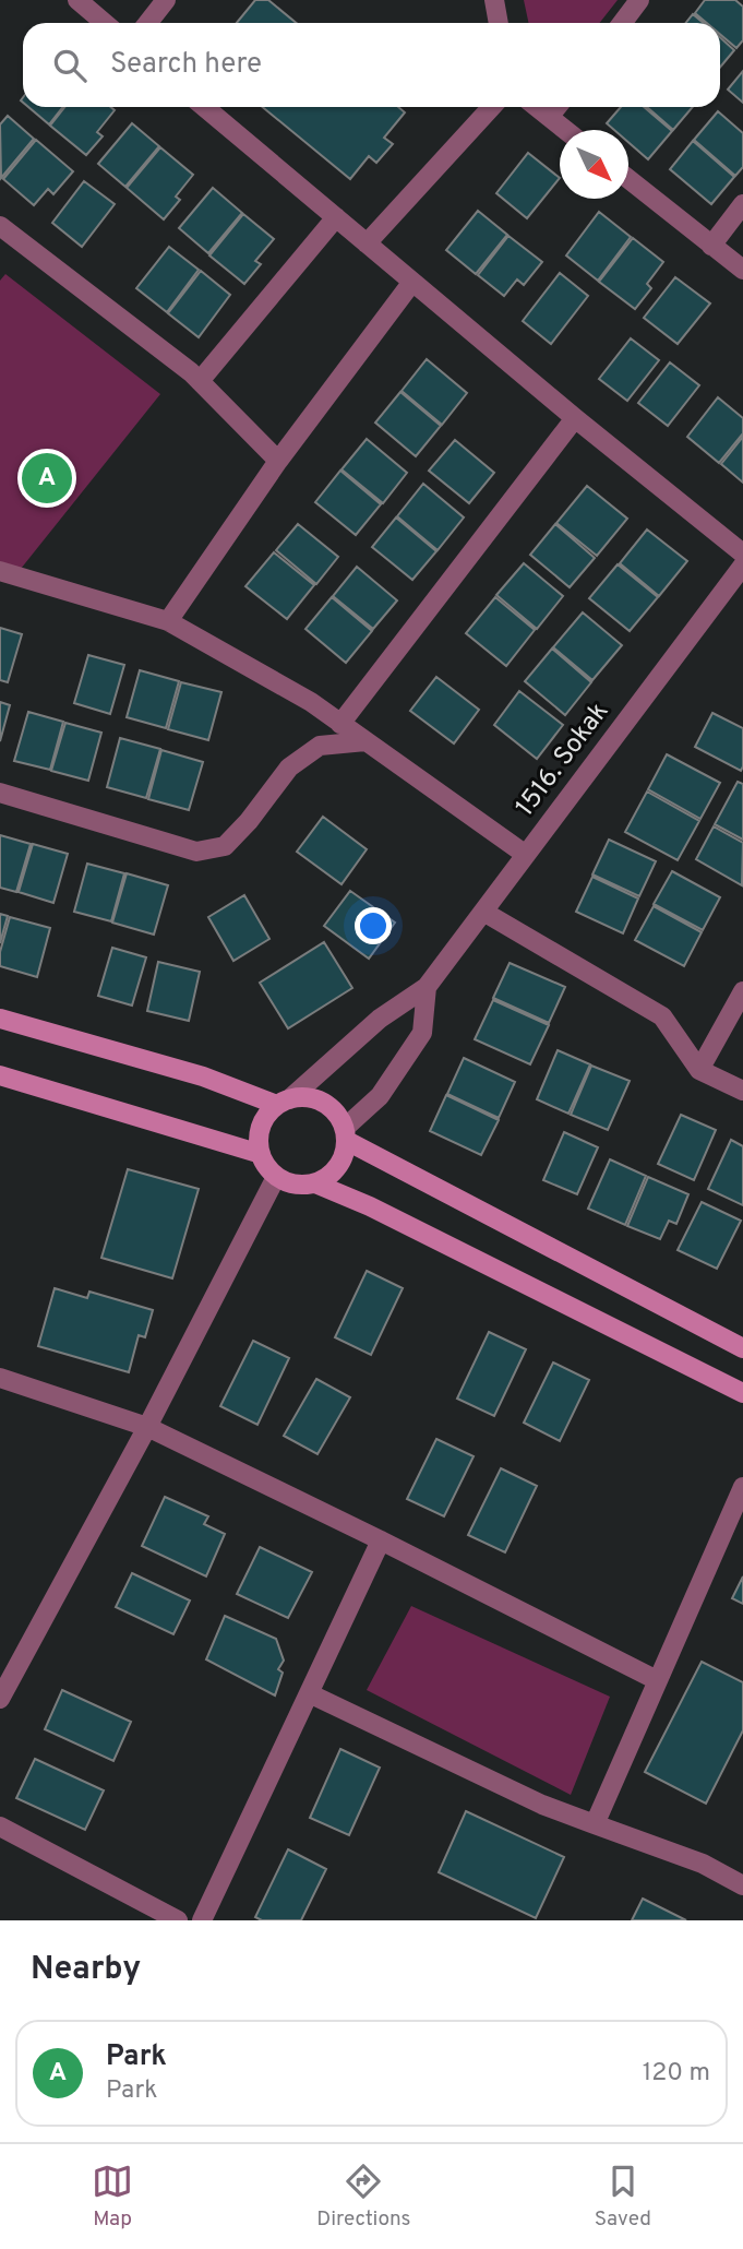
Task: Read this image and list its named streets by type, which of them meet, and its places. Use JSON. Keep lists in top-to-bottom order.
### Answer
{
  "streets": {
    "street": ["1516. Sokak"]
  },
  "north": "bottom right",
  "page": {
    "search": "Search here",
    "pins": "A",
    "heading": "Nearby",
    "list": [
      {
        "mark": "A",
        "name": "Park",
        "note": "Park",
        "value": "120 m"
      }
    ],
    "nav": ["Map", "Directions", "Saved"]
  }
}
